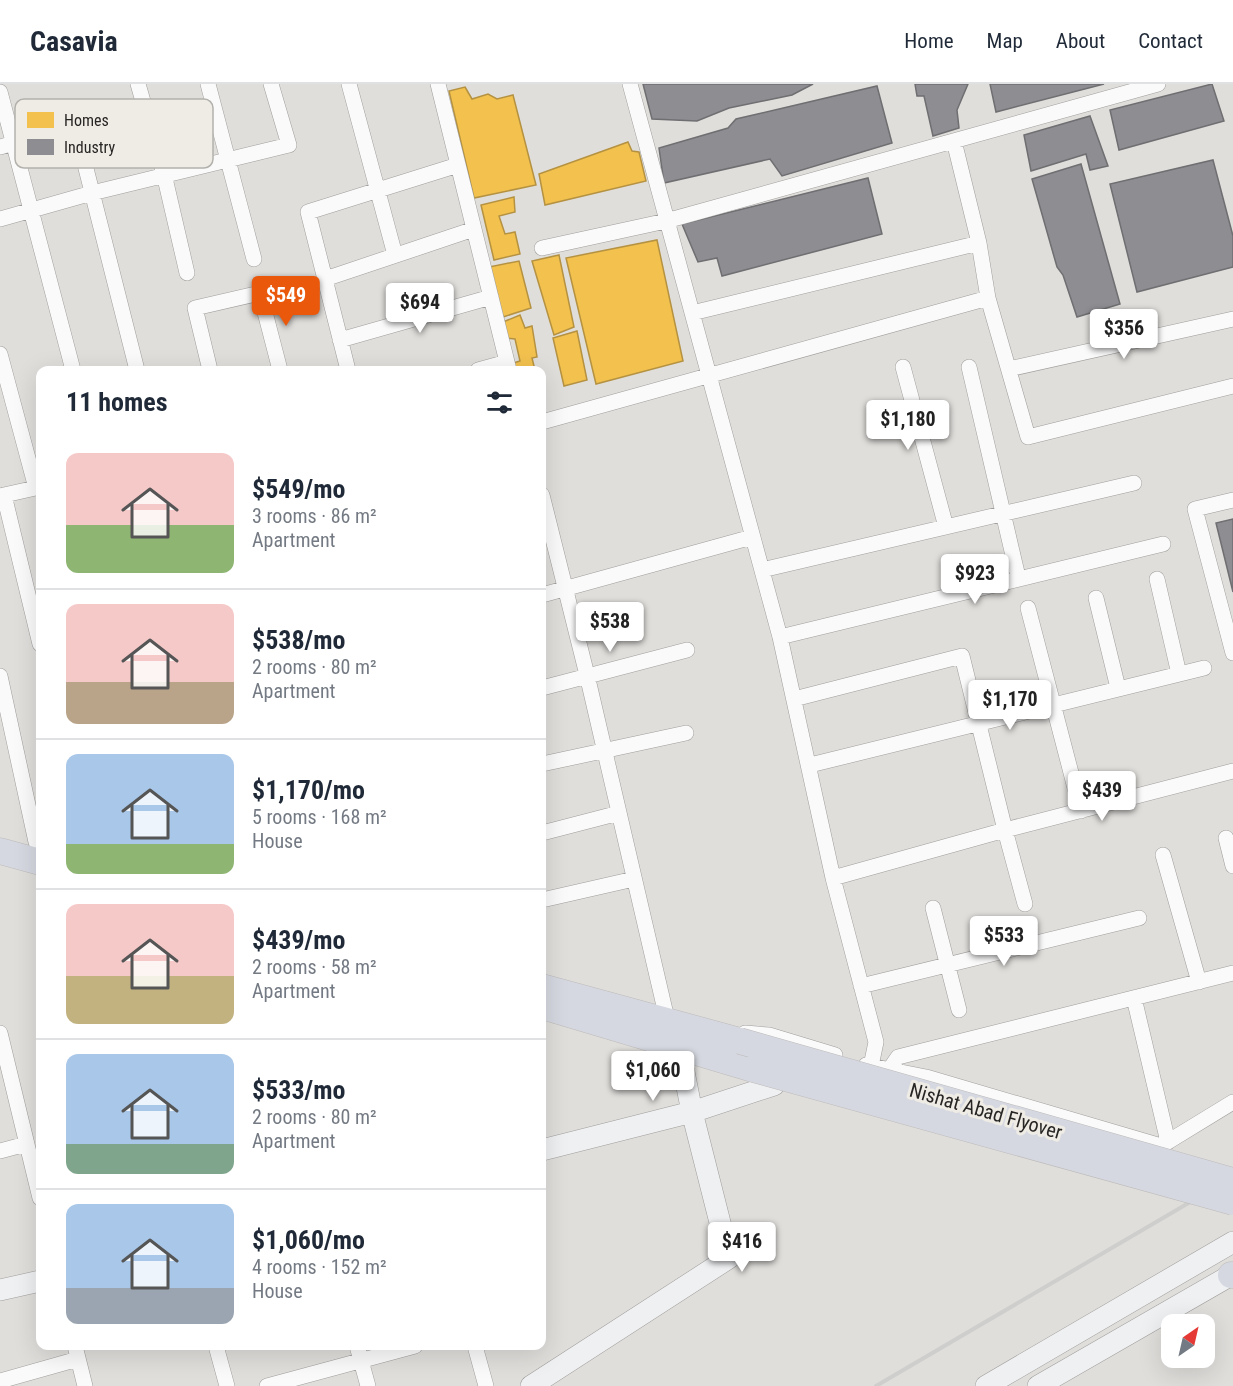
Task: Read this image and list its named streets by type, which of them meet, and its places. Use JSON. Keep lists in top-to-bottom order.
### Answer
{
  "streets": {
    "highway": ["Nishat Abad Flyover"]
  },
  "legend": ["Homes", "Industry"],
  "north": "top right",
  "page": {
    "header": "Casavia",
    "nav": [
      "Home",
      "Map",
      "About",
      "Contact"
    ],
    "price": [
      "$549",
      "$694",
      "$356",
      "$1,180",
      "$923",
      "$538",
      "$1,170",
      "$439",
      "$533",
      "$1,060",
      "$416"
    ],
    "heading": "11 homes",
    "list": [
      {
        "name": "$549/mo",
        "note": "3 rooms · 86 m² · Apartment"
      },
      {
        "name": "$538/mo",
        "note": "2 rooms · 80 m² · Apartment"
      },
      {
        "name": "$1,170/mo",
        "note": "5 rooms · 168 m² · House"
      },
      {
        "name": "$439/mo",
        "note": "2 rooms · 58 m² · Apartment"
      },
      {
        "name": "$533/mo",
        "note": "2 rooms · 80 m² · Apartment"
      },
      {
        "name": "$1,060/mo",
        "note": "4 rooms · 152 m² · House"
      }
    ]
  }
}
